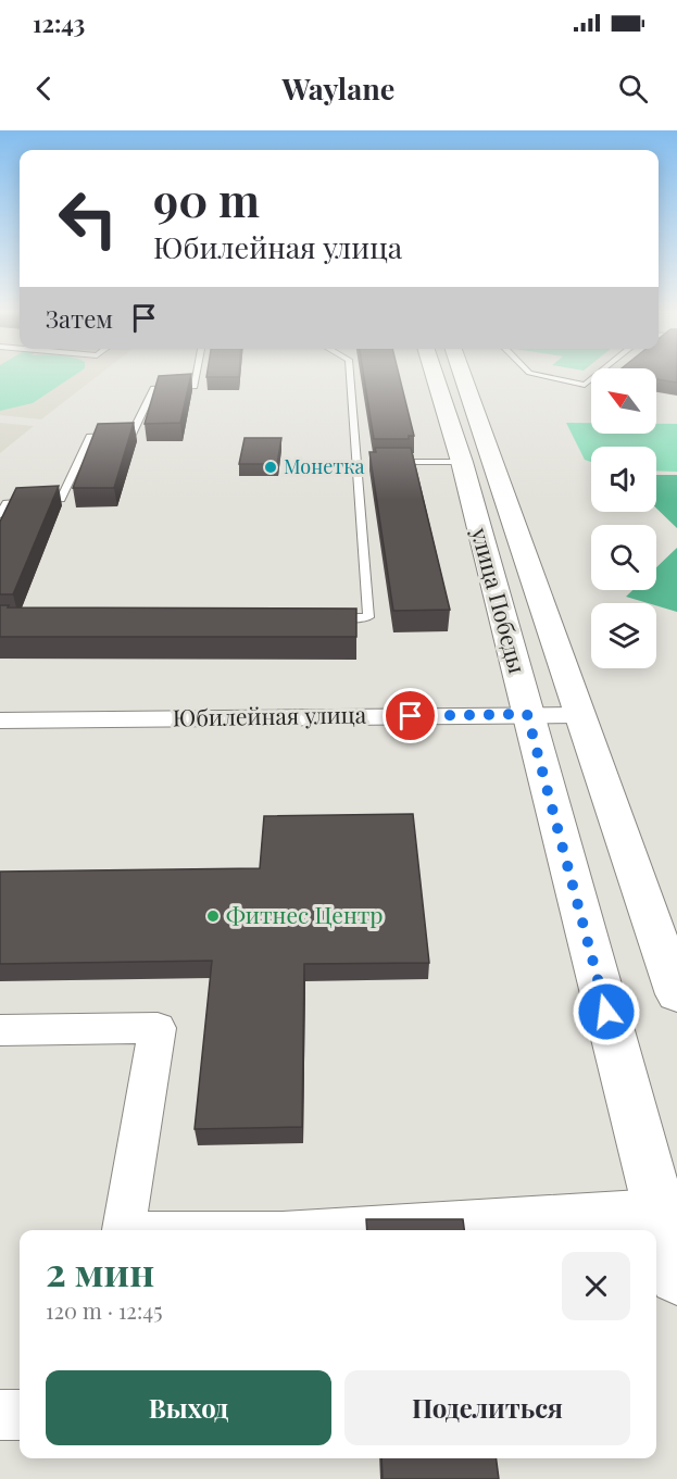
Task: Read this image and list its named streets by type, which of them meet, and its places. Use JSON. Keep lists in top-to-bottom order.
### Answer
{
  "streets": {
    "street": ["улица Победы", "Юбилейная улица"]
  },
  "crossings": [
    ["улица Победы", "Юбилейная улица"]
  ],
  "places": ["Монетка", "Фитнес Центр"],
  "north": "top left",
  "page": {
    "status": "12:43",
    "header": "Waylane",
    "turn": ["90 m", "Юбилейная улица"],
    "then": "Затем",
    "heading": ["2 мин", "120 m · 12:45"],
    "buttons": ["Выход", "Поделиться"]
  }
}
